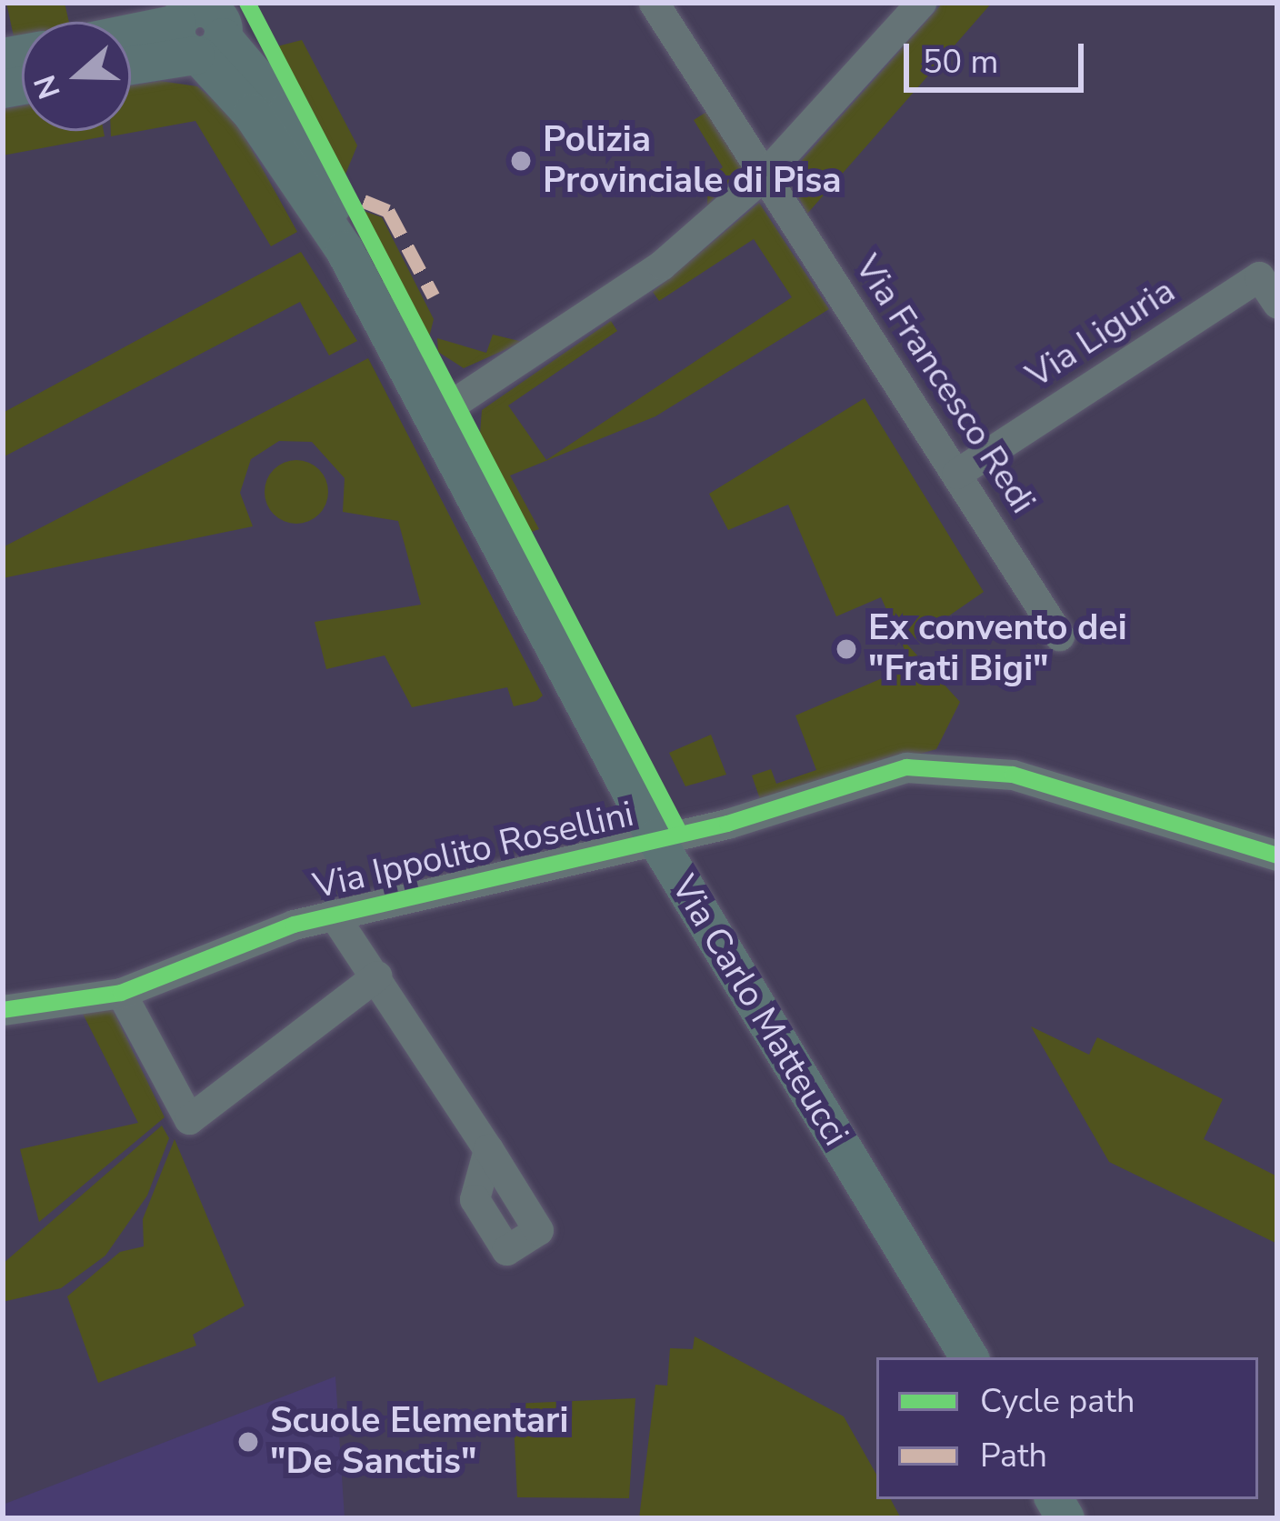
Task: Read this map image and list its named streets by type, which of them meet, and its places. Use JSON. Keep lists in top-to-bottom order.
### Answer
{
  "streets": {
    "main road": ["Via Carlo Matteucci"],
    "street": ["Via Liguria", "Via Francesco Redi", "Via Ippolito Rosellini"]
  },
  "crossings": [
    ["Via Liguria", "Via Francesco Redi"],
    ["Via Ippolito Rosellini", "Via Carlo Matteucci"]
  ],
  "places": ["Polizia Provinciale di Pisa", "Ex convento dei \"Frati Bigi\"", "Scuole Elementari \"De Sanctis\""],
  "legend": ["Cycle path", "Path"],
  "scale_bar": "50 m",
  "north": "left"
}
